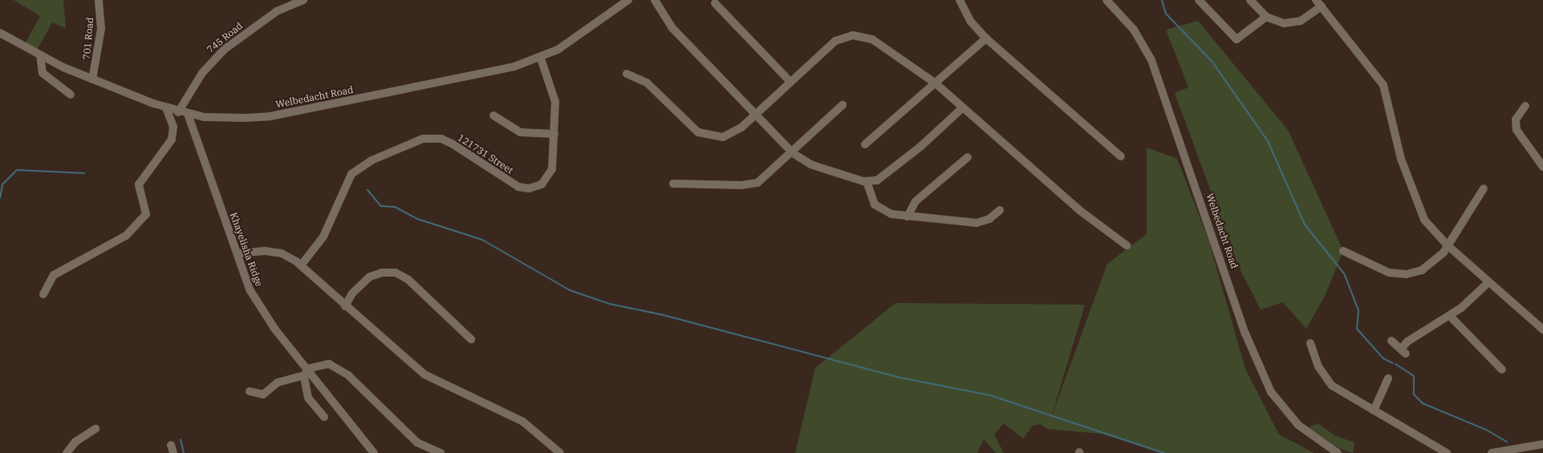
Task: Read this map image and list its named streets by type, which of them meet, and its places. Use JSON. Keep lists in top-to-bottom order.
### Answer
{
  "streets": {
    "street": [
      "745 Road",
      "701 Road",
      "Welbedacht Road",
      "121731 Street",
      "Khayelisha Ridge"
    ]
  },
  "crossings": [
    ["745 Road", "Welbedacht Road"],
    ["701 Road", "Welbedacht Road"],
    ["Welbedacht Road", "121731 Street"],
    ["Welbedacht Road", "Khayelisha Ridge"]
  ]
}
